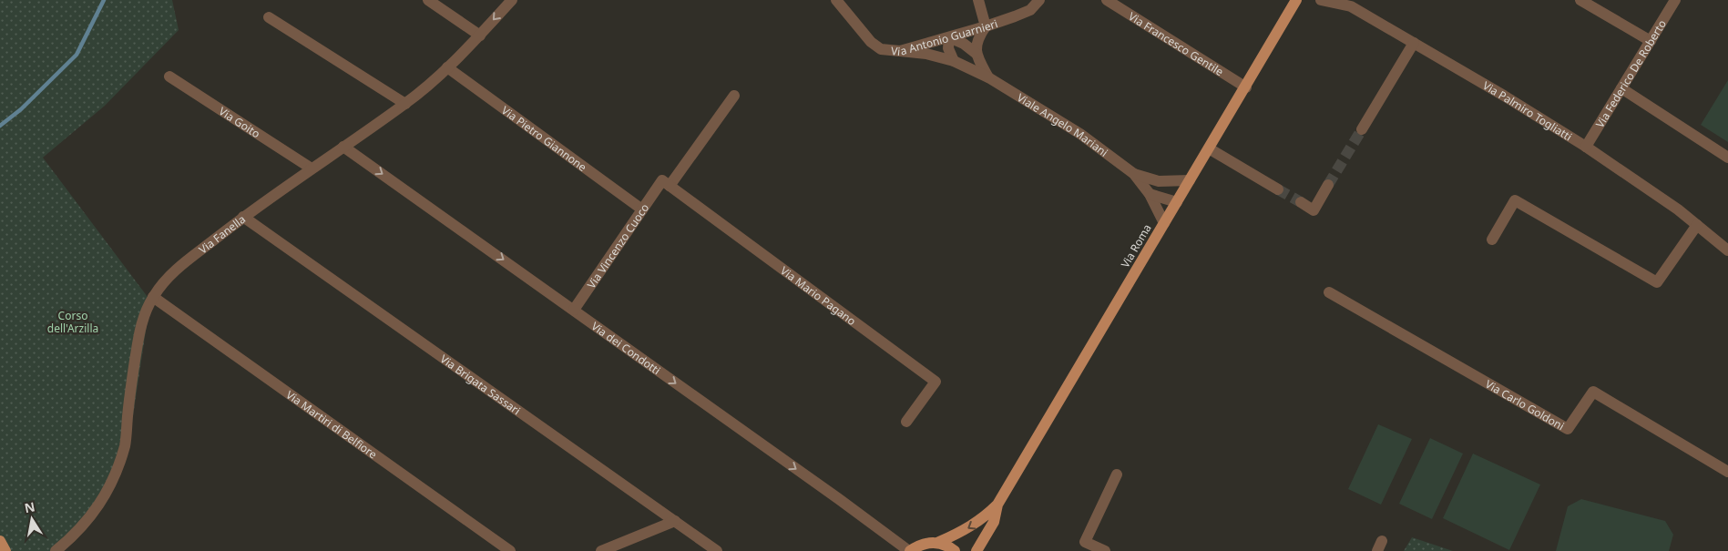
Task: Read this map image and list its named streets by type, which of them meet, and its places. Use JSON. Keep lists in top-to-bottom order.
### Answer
{
  "streets": {
    "main road": ["Via Roma"],
    "street": [
      "Via Antonio Guarnieri",
      "Via Francesco Gentile",
      "Via Federico De Roberto",
      "Via Palmiro Togliatti",
      "Via Goito",
      "Viale Angelo Mariani",
      "Via Pietro Giannone",
      "Via Fanella",
      "Via Vincenzo Cuoco",
      "Via Mario Pagano",
      "Via dei Condotti",
      "Via Brigata Sassari",
      "Via Carlo Goldoni",
      "Via Martiri di Belfiore"
    ]
  },
  "crossings": [
    ["Via Antonio Guarnieri", "Viale Angelo Mariani"],
    ["Via Francesco Gentile", "Via Roma"],
    ["Via Federico De Roberto", "Via Palmiro Togliatti"],
    ["Via Goito", "Via Fanella"],
    ["Viale Angelo Mariani", "Via Roma"],
    ["Via Pietro Giannone", "Via Fanella"],
    ["Via Pietro Giannone", "Via Vincenzo Cuoco"],
    ["Via Fanella", "Via dei Condotti"],
    ["Via Fanella", "Via Brigata Sassari"],
    ["Via Fanella", "Via Martiri di Belfiore"],
    ["Via Vincenzo Cuoco", "Via Mario Pagano"],
    ["Via Vincenzo Cuoco", "Via dei Condotti"],
    ["Via Roma", "Via dei Condotti"]
  ],
  "one_way": ["Via dei Condotti"],
  "parks": ["Corso dell'Arzilla"],
  "north": "top"
}
